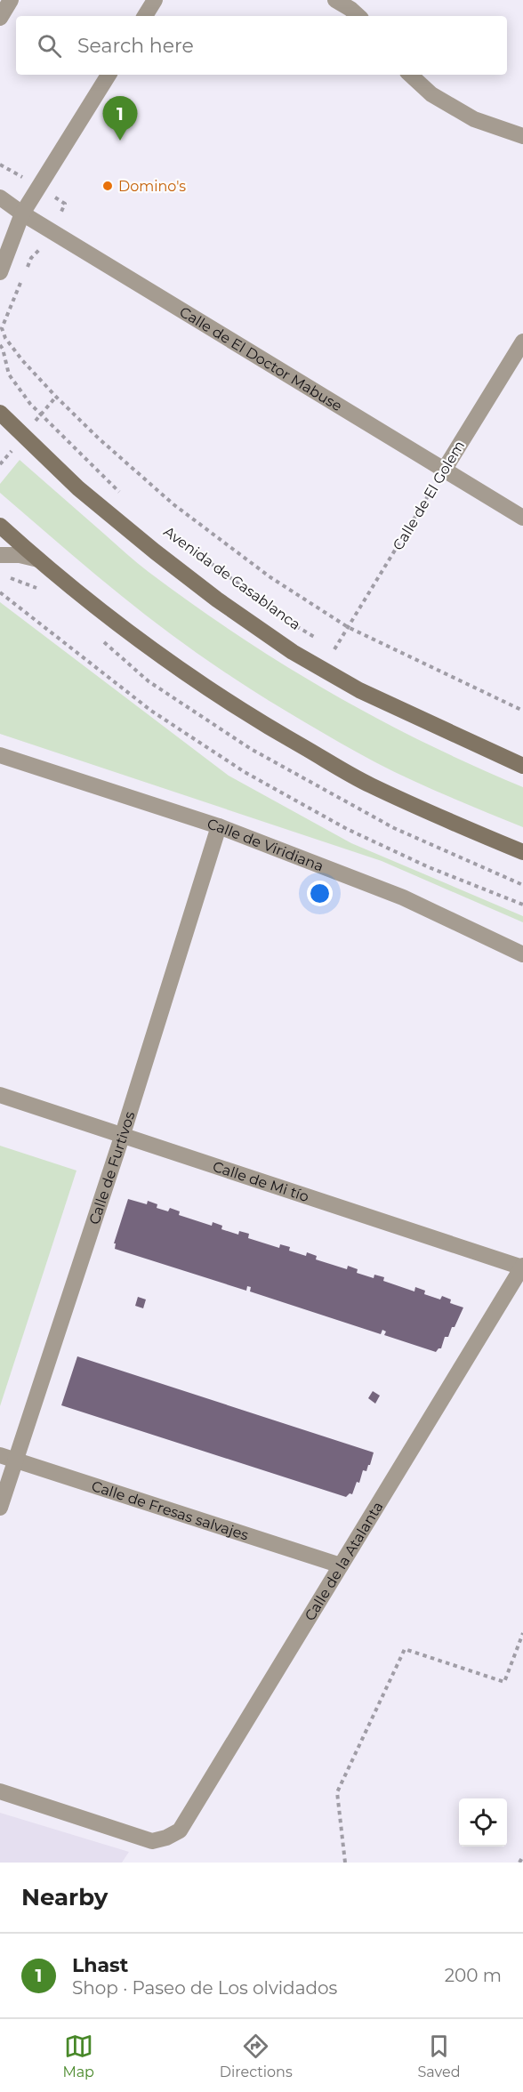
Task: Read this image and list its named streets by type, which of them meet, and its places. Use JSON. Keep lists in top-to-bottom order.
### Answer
{
  "streets": {
    "main road": ["Avenida de Casablanca"],
    "street": [
      "Calle de El Doctor Mabuse",
      "Calle de El Golem",
      "Calle de Viridiana",
      "Calle de Furtivos",
      "Calle de Mi tío",
      "Calle de Fresas salvajes",
      "Calle de la Atalanta"
    ]
  },
  "crossings": [
    ["Calle de El Doctor Mabuse", "Calle de El Golem"],
    ["Calle de El Golem", "Avenida de Casablanca"],
    ["Calle de Viridiana", "Calle de Furtivos"],
    ["Calle de Furtivos", "Calle de Mi tío"],
    ["Calle de Furtivos", "Calle de Fresas salvajes"],
    ["Calle de Mi tío", "Calle de la Atalanta"],
    ["Calle de Fresas salvajes", "Calle de la Atalanta"]
  ],
  "places": ["Domino's"],
  "page": {
    "search": "Search here",
    "pins": "1",
    "heading": "Nearby",
    "list": [
      {
        "mark": "1",
        "name": "Lhast",
        "note": "Shop · Paseo de Los olvidados",
        "value": "200 m"
      }
    ],
    "nav": ["Map", "Directions", "Saved"]
  }
}
